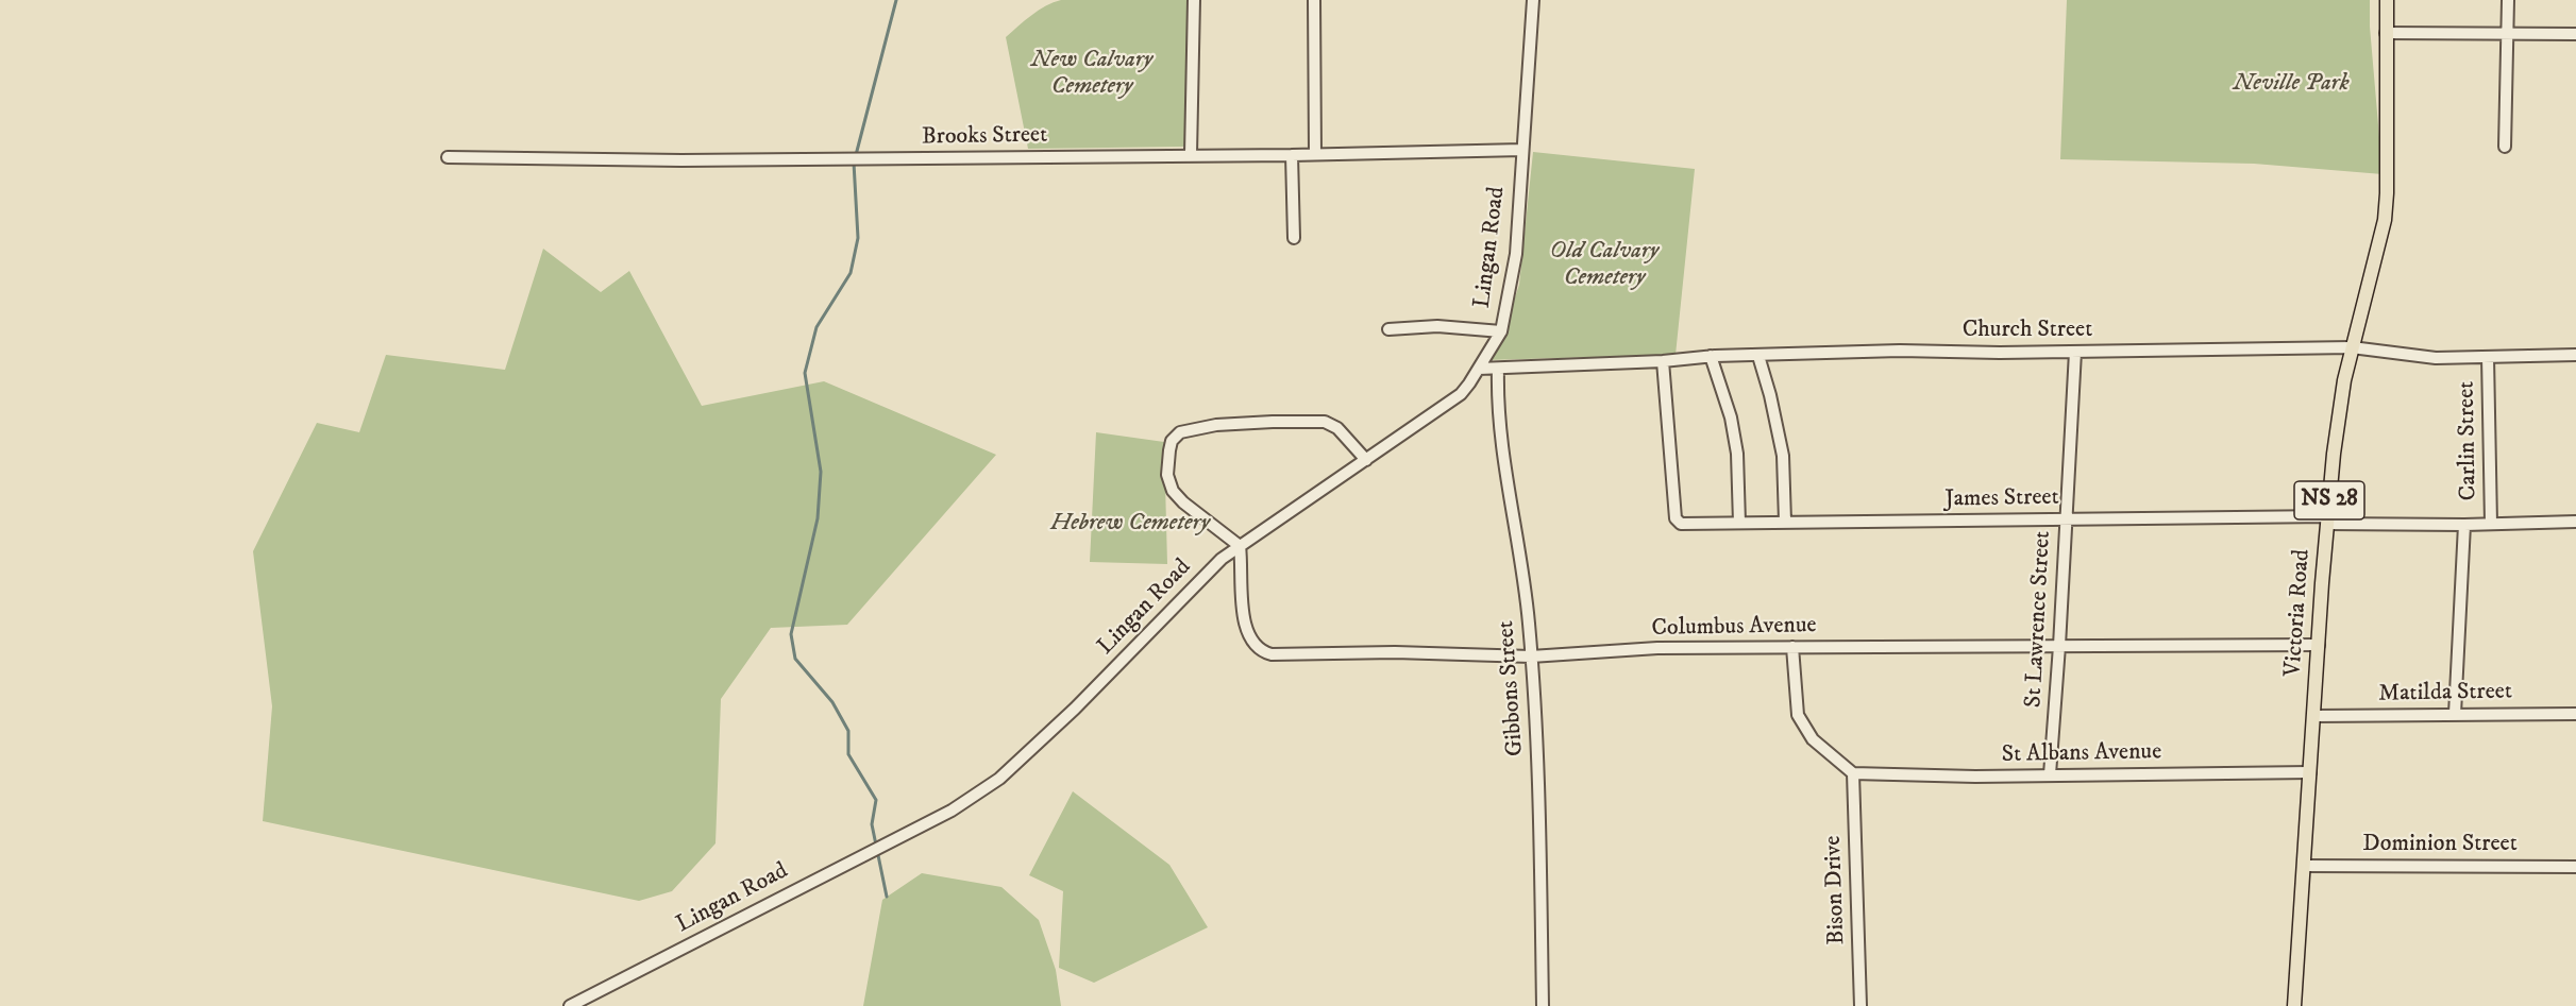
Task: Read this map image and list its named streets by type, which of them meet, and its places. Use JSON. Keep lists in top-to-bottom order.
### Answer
{
  "streets": {
    "main road": ["NS 28", "Victoria Road"],
    "street": [
      "Brooks Street",
      "Lingan Road",
      "Church Street",
      "Carlin Street",
      "James Street",
      "St Lawrence Street",
      "Columbus Avenue",
      "Gibbons Street",
      "Matilda Street",
      "St Albans Avenue",
      "Dominion Street",
      "Bison Drive"
    ]
  },
  "crossings": [
    ["Brooks Street", "Lingan Road"],
    ["Lingan Road", "Church Street"],
    ["Lingan Road", "Columbus Avenue"],
    ["Church Street", "Carlin Street"],
    ["Church Street", "James Street"],
    ["Church Street", "Victoria Road"],
    ["Church Street", "St Lawrence Street"],
    ["Church Street", "Gibbons Street"],
    ["Carlin Street", "James Street"],
    ["James Street", "Victoria Road"],
    ["James Street", "St Lawrence Street"],
    ["Victoria Road", "Columbus Avenue"],
    ["Victoria Road", "Matilda Street"],
    ["Victoria Road", "St Albans Avenue"],
    ["Victoria Road", "Dominion Street"],
    ["St Lawrence Street", "Columbus Avenue"],
    ["St Lawrence Street", "St Albans Avenue"],
    ["Columbus Avenue", "Gibbons Street"],
    ["St Albans Avenue", "Bison Drive"]
  ],
  "parks": [
    "New Calvary Cemetery",
    "Neville Park",
    "Old Calvary Cemetery",
    "Hebrew Cemetery"
  ]
}
